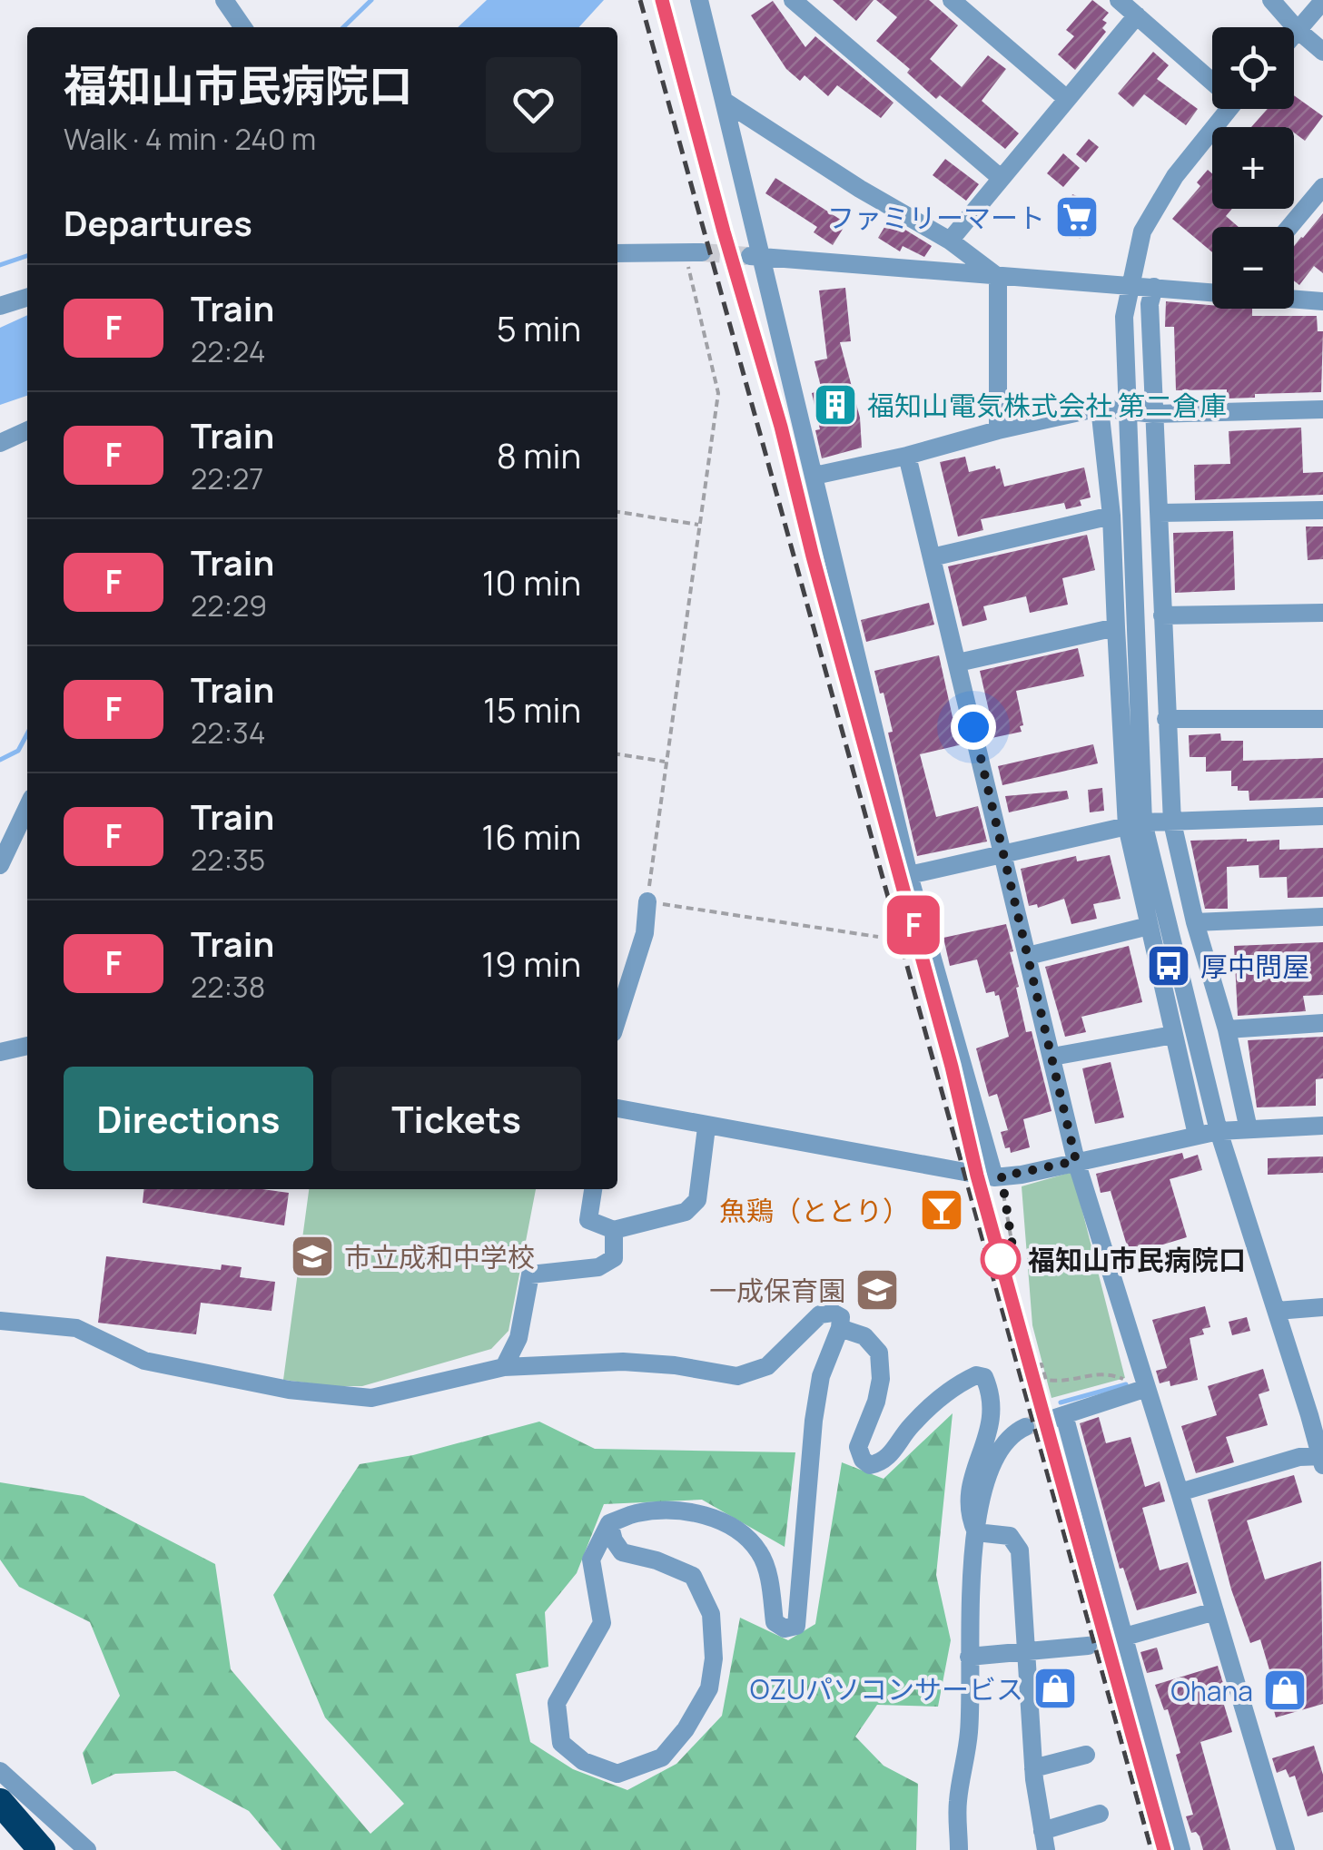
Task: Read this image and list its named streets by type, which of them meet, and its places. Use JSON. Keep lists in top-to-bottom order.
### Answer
{
  "places": {
    "supermarket": ["ファミリーマート"],
    "building": ["福知山電気株式会社 第二倉庫"],
    "bus stop": ["厚中問屋"],
    "bar": ["魚鶏（ととり）"],
    "school or university": ["市立成和中学校", "一成保育園"],
    "other": ["福知山市民病院口"],
    "shop": ["OZUパソコンサービス", "Ohana"]
  },
  "page": {
    "on_map": "F",
    "map_buttons": ["+", "−"],
    "heading": [
      ["福知山市民病院口", "Walk · 4 min · 240 m"],
      "Departures"
    ],
    "list": [
      {
        "mark": "F",
        "name": "Train",
        "note": "22:24",
        "value": "5 min"
      },
      {
        "mark": "F",
        "name": "Train",
        "note": "22:27",
        "value": "8 min"
      },
      {
        "mark": "F",
        "name": "Train",
        "note": "22:29",
        "value": "10 min"
      },
      {
        "mark": "F",
        "name": "Train",
        "note": "22:34",
        "value": "15 min"
      },
      {
        "mark": "F",
        "name": "Train",
        "note": "22:35",
        "value": "16 min"
      },
      {
        "mark": "F",
        "name": "Train",
        "note": "22:38",
        "value": "19 min"
      }
    ],
    "buttons": ["Directions", "Tickets"]
  }
}
